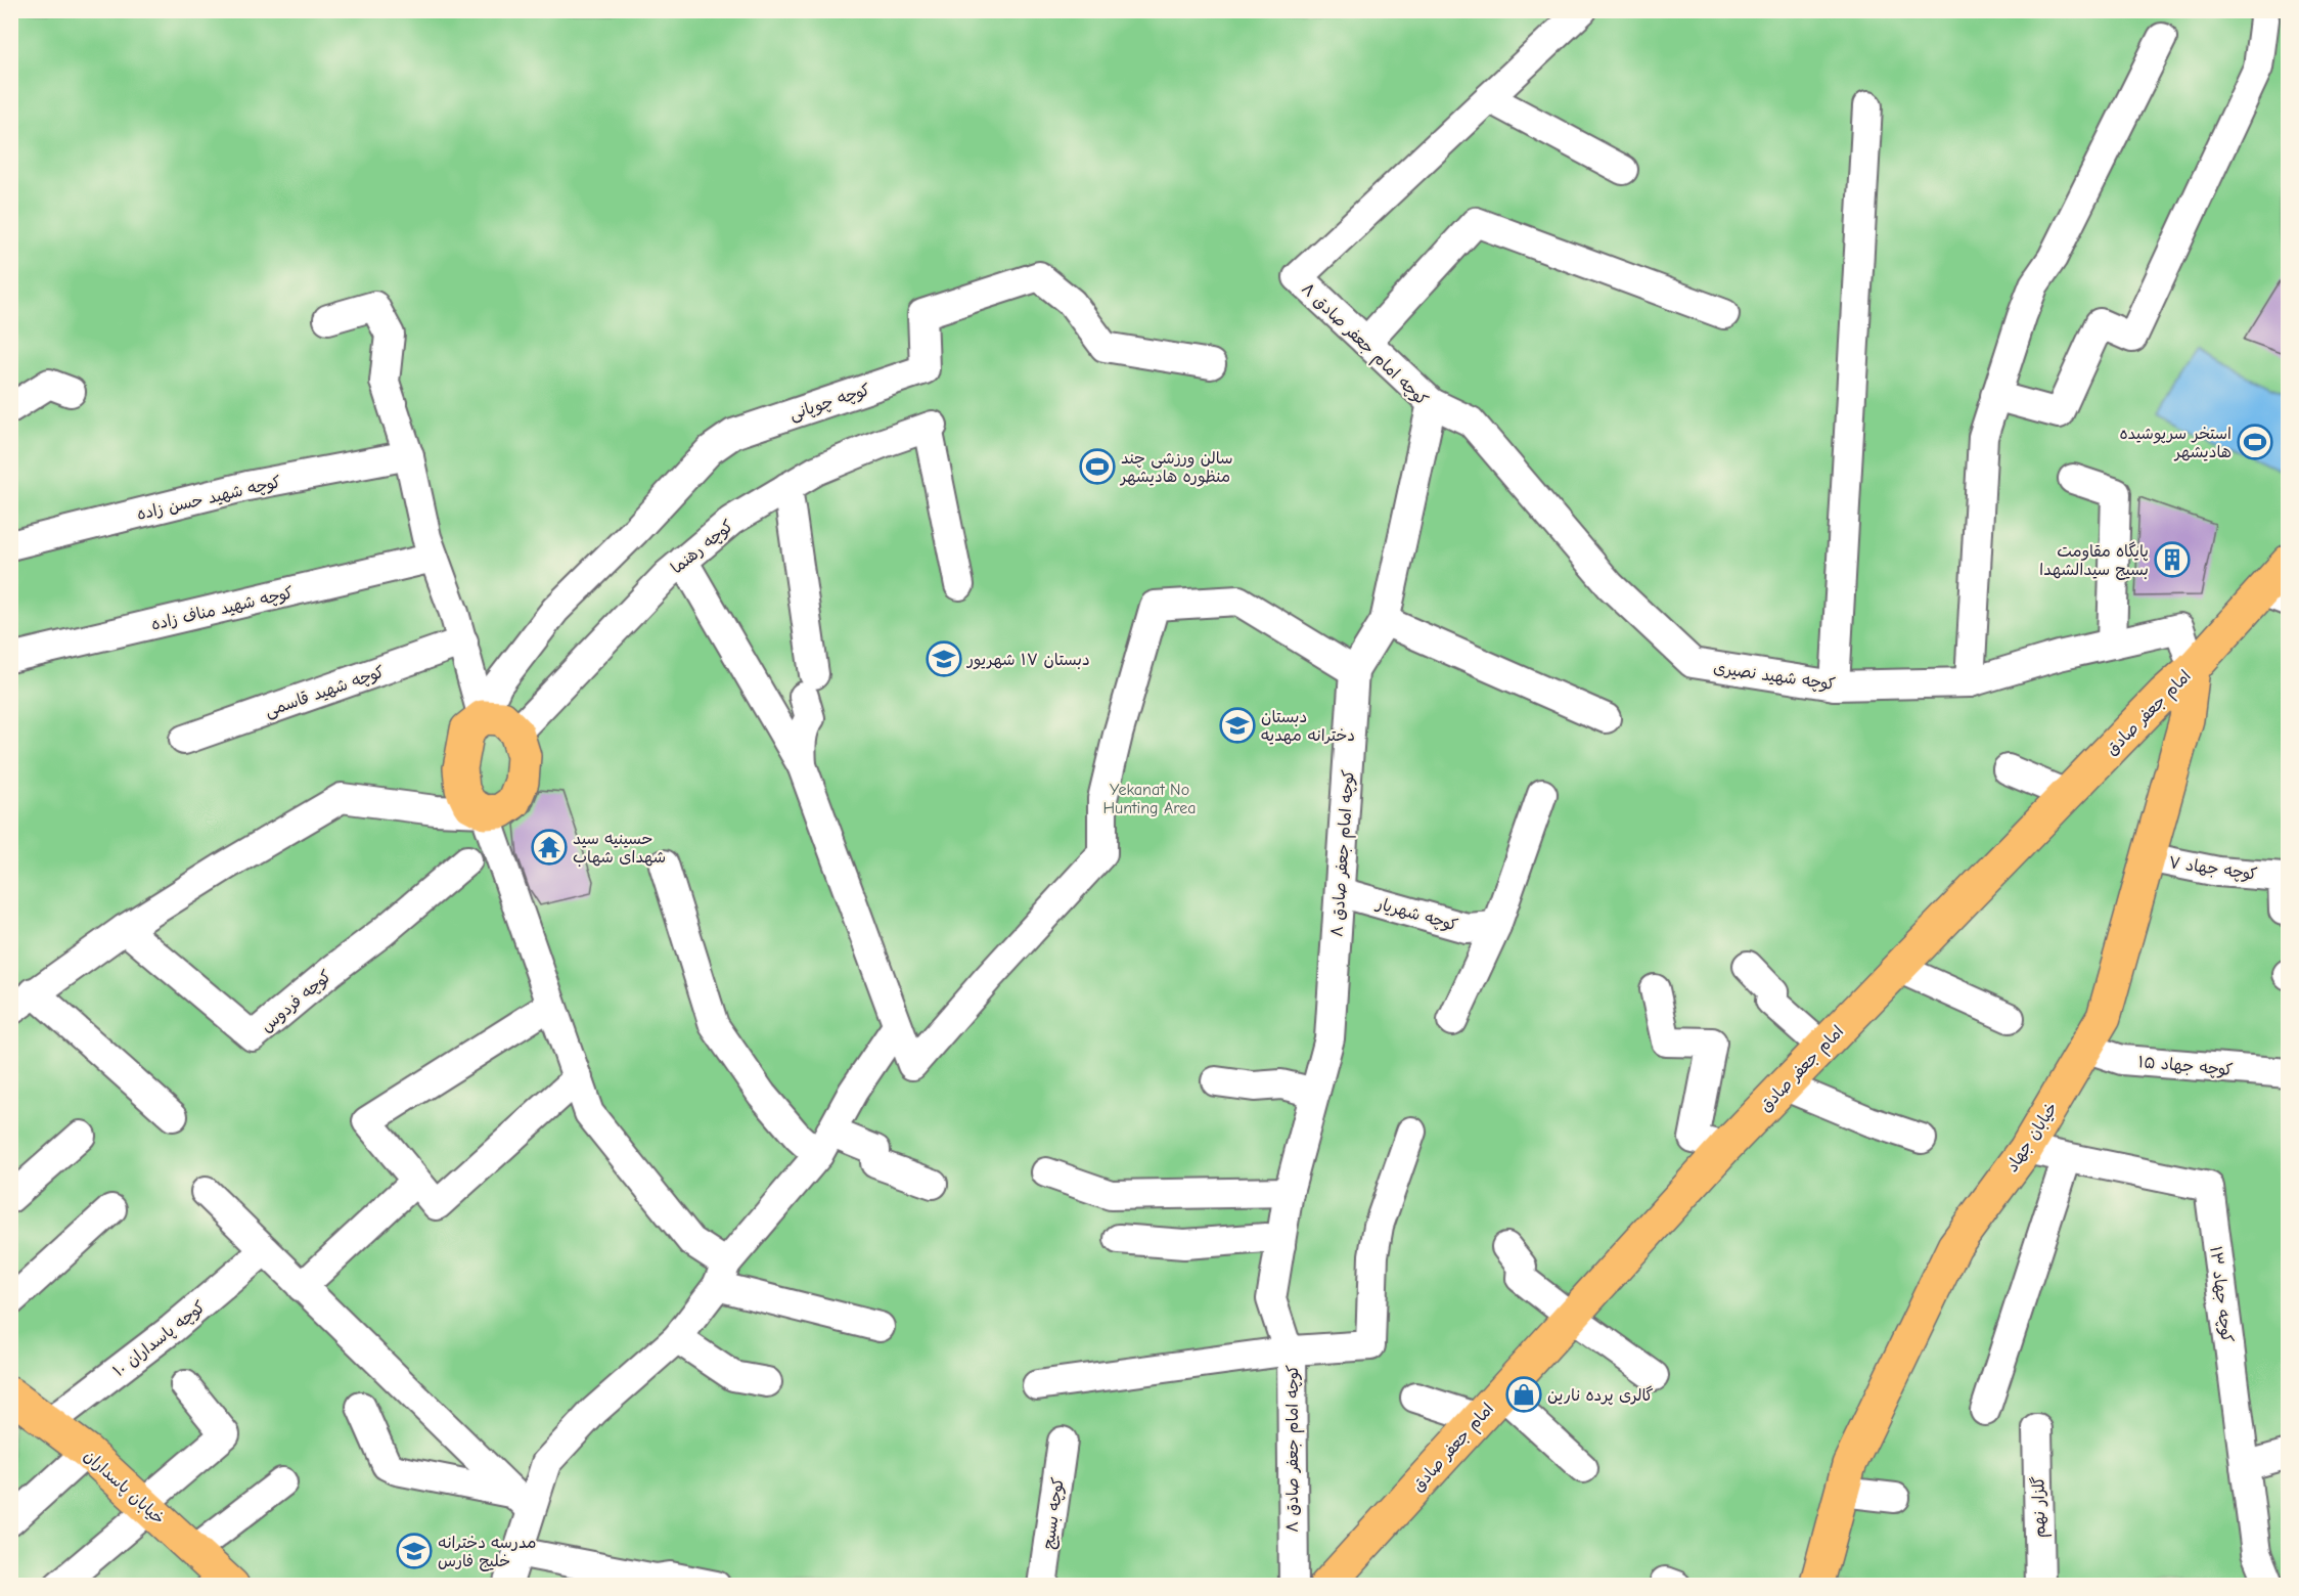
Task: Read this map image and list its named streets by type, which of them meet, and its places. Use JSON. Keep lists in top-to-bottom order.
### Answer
{
  "streets": {
    "main road": ["امام جعفر صادق", "خیابان جهاد", "خیابان پاسداران"],
    "street": [
      "کوچه امام جعفر صادق ۸",
      "کوچه چوپانی",
      "کوچه شهید حسن زاده",
      "کوچه رهنما",
      "کوچه شهید مناف زاده",
      "کوچه شهید نصیری",
      "کوچه شهید قاسمی",
      "کوچه جهاد ‍۷",
      "کوچه شهریار",
      "کوچه فردوس",
      "کوچه جهاد ۱۵",
      "کوچه جهاد ۱۳",
      "کوچه پاسداران ۱۰",
      "گلزار نهم",
      "کوچه بسیج"
    ]
  },
  "crossings": [
    ["کوچه امام جعفر صادق ۸", "کوچه شهید نصیری"],
    ["کوچه امام جعفر صادق ۸", "کوچه شهریار"],
    ["کوچه چوپانی", "کوچه رهنما"],
    ["کوچه شهید نصیری", "امام جعفر صادق"],
    ["کوچه شهید نصیری", "خیابان جهاد"],
    ["امام جعفر صادق", "خیابان جهاد"],
    ["کوچه جهاد ‍۷", "خیابان جهاد"],
    ["کوچه جهاد ۱۵", "خیابان جهاد"],
    ["خیابان جهاد", "کوچه جهاد ۱۳"],
    ["کوچه پاسداران ۱۰", "خیابان پاسداران"]
  ],
  "parks": ["Yekanat No Hunting Area"],
  "places": {
    "sports": ["استخر سرپوشیده هادیشهر", "سالن ورزشی چند منظوره هادیشهر"],
    "building": ["پایگاه مقاومت بسیج سیدالشهدا"],
    "school or university": ["دبستان ۱۷ شهریور", "دبستان دخترانه مهدیه", "مدرسه دخترانه خلیج فارس"],
    "temple": ["حسینیه سید شهدای شهاب"],
    "shop": ["گالری پرده نارین"]
  }
}
